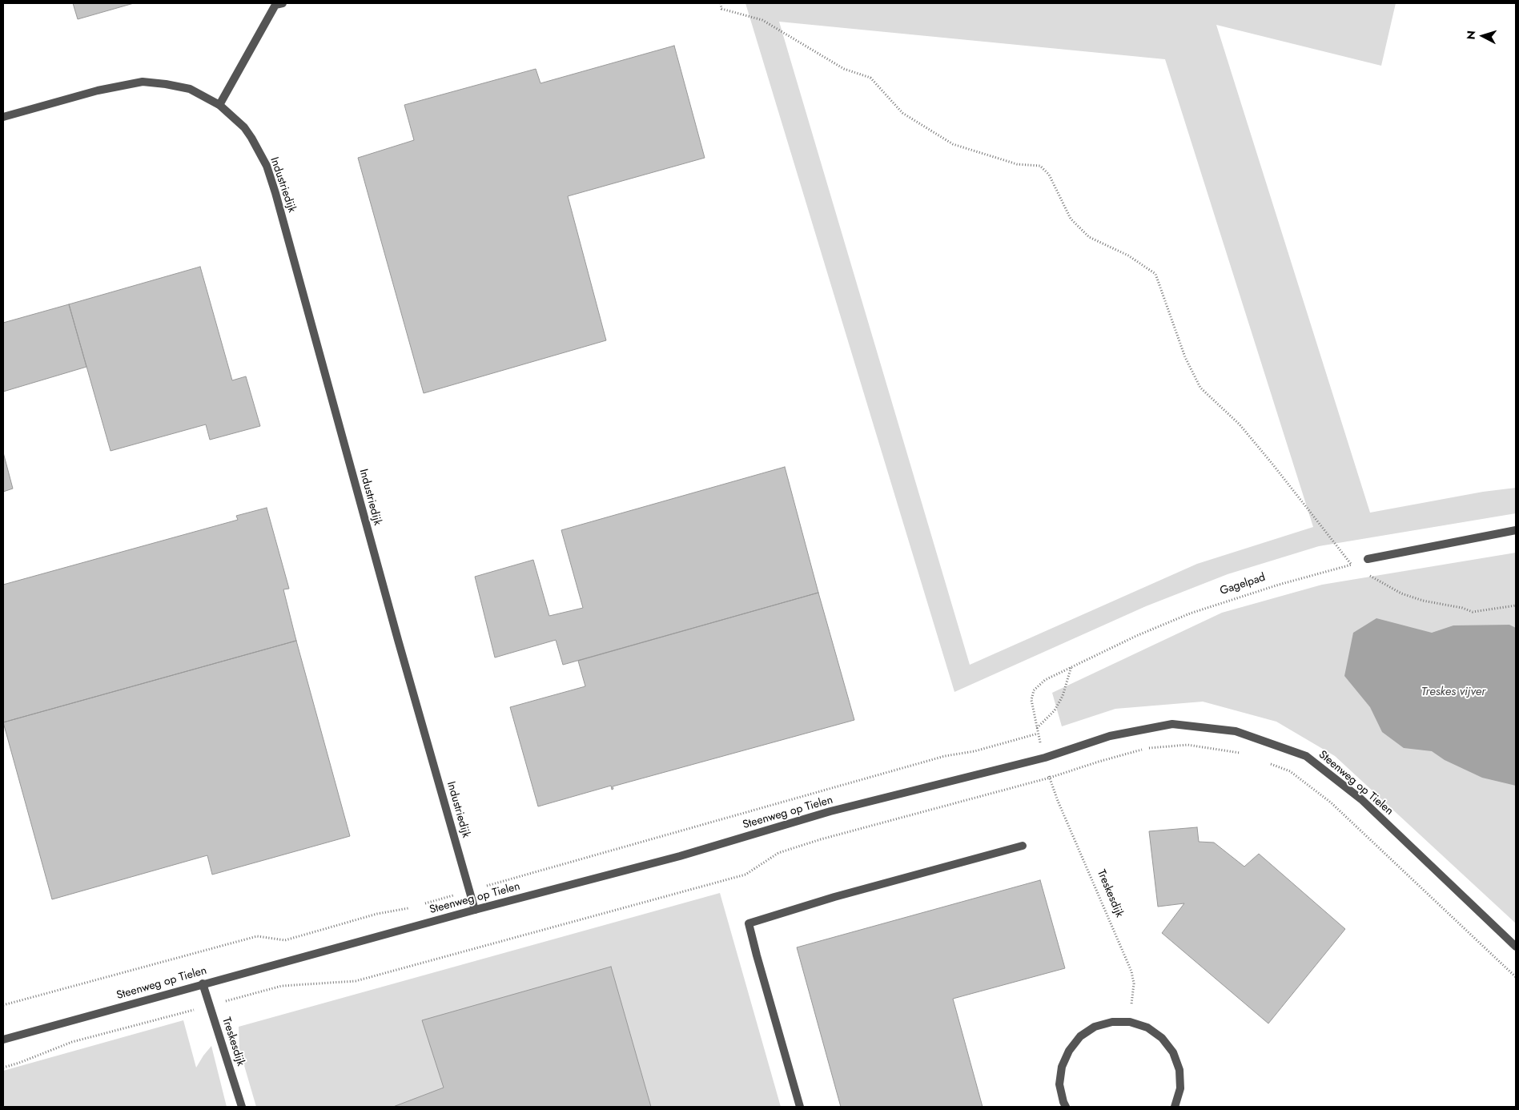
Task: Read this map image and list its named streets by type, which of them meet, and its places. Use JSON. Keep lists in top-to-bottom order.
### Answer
{
  "streets": {
    "street": ["Industriedijk", "Steenweg op Tielen", "Treskesdijk"],
    "path": ["Gagelpad"]
  },
  "crossings": [
    ["Industriedijk", "Gagelpad"],
    ["Industriedijk", "Steenweg op Tielen"],
    ["Steenweg op Tielen", "Treskesdijk"]
  ],
  "water": ["Treskes vijver"],
  "north": "left"
}
